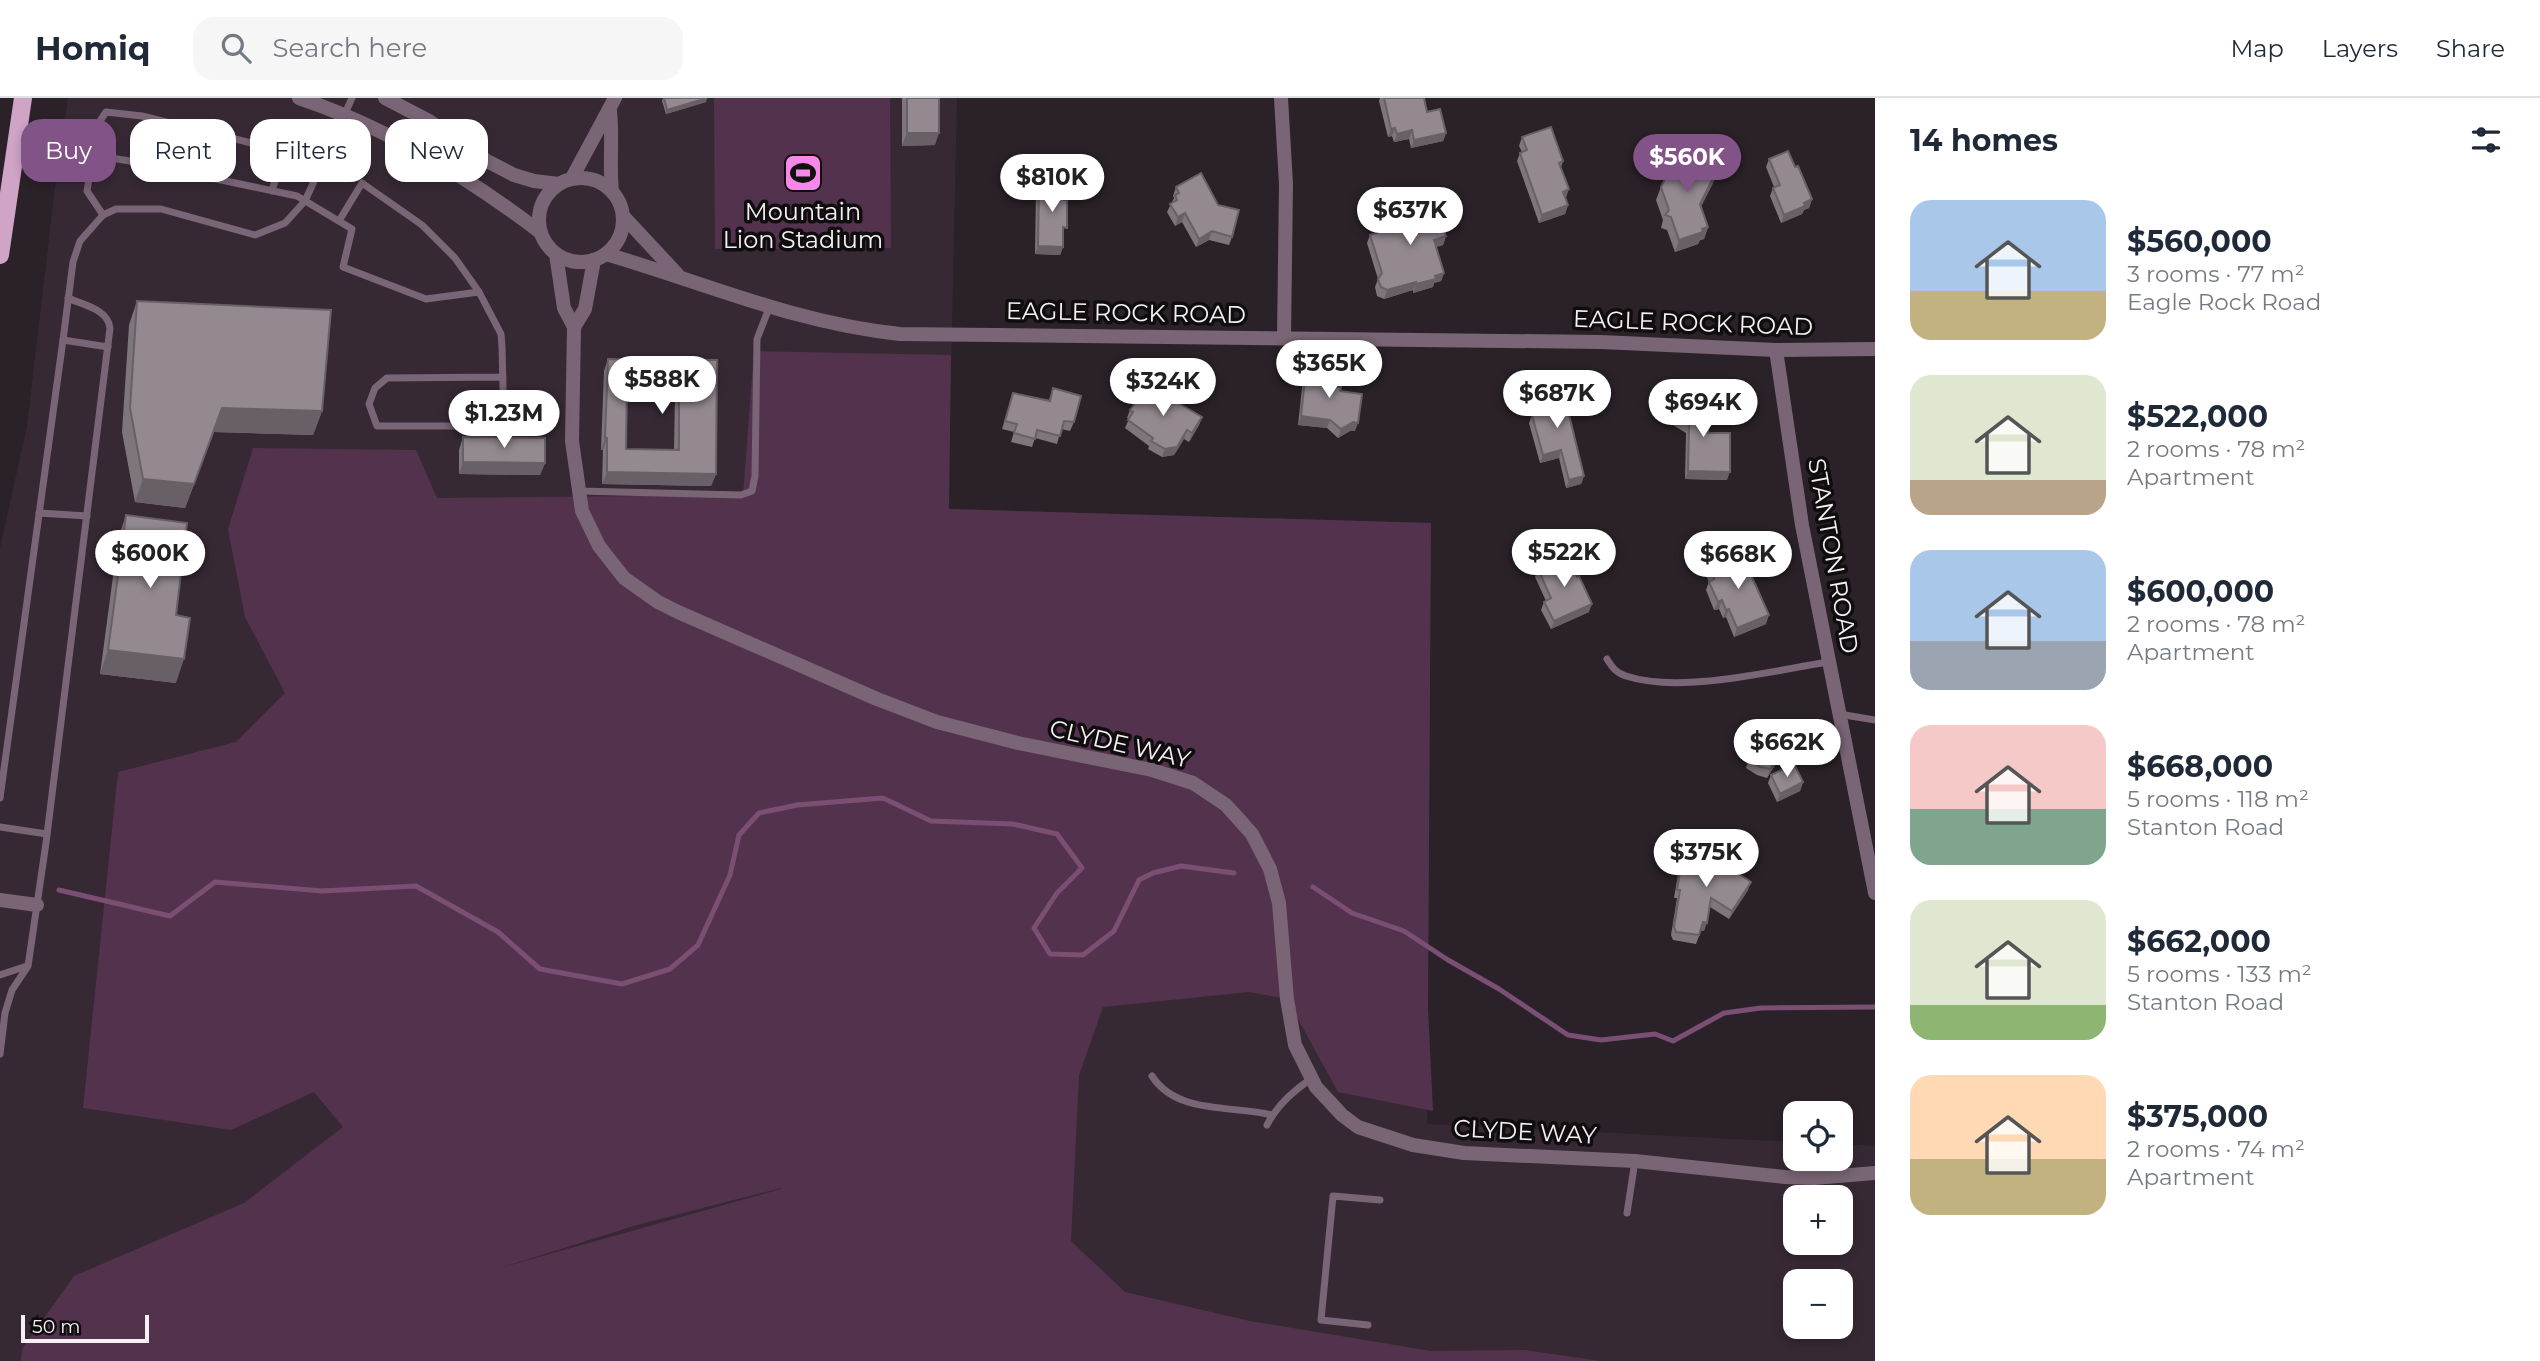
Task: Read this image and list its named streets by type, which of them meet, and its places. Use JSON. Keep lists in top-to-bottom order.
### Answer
{
  "streets": {
    "street": ["EAGLE ROCK ROAD", "STANTON ROAD", "CLYDE WAY"]
  },
  "crossings": [
    ["EAGLE ROCK ROAD", "STANTON ROAD"]
  ],
  "places": {
    "sports": ["Mountain Lion Stadium"]
  },
  "scale_bar": "50 m",
  "page": {
    "header": "Homiq",
    "search": "Search here",
    "nav": ["Map", "Layers", "Share"],
    "heading": "14 homes",
    "chip": [
      "Buy",
      "Rent",
      "Filters",
      "New"
    ],
    "price": [
      "$560K",
      "$810K",
      "$637K",
      "$365K",
      "$588K",
      "$324K",
      "$687K",
      "$694K",
      "$1.23M",
      "$522K",
      "$600K",
      "$668K",
      "$662K",
      "$375K"
    ],
    "list": [
      {
        "name": "$560,000",
        "note": "3 rooms · 77 m² · Eagle Rock Road"
      },
      {
        "name": "$522,000",
        "note": "2 rooms · 78 m² · Apartment"
      },
      {
        "name": "$600,000",
        "note": "2 rooms · 78 m² · Apartment"
      },
      {
        "name": "$668,000",
        "note": "5 rooms · 118 m² · Stanton Road"
      },
      {
        "name": "$662,000",
        "note": "5 rooms · 133 m² · Stanton Road"
      },
      {
        "name": "$375,000",
        "note": "2 rooms · 74 m² · Apartment"
      }
    ],
    "map_buttons": ["+", "−"],
    "scale": "50 m"
  }
}
